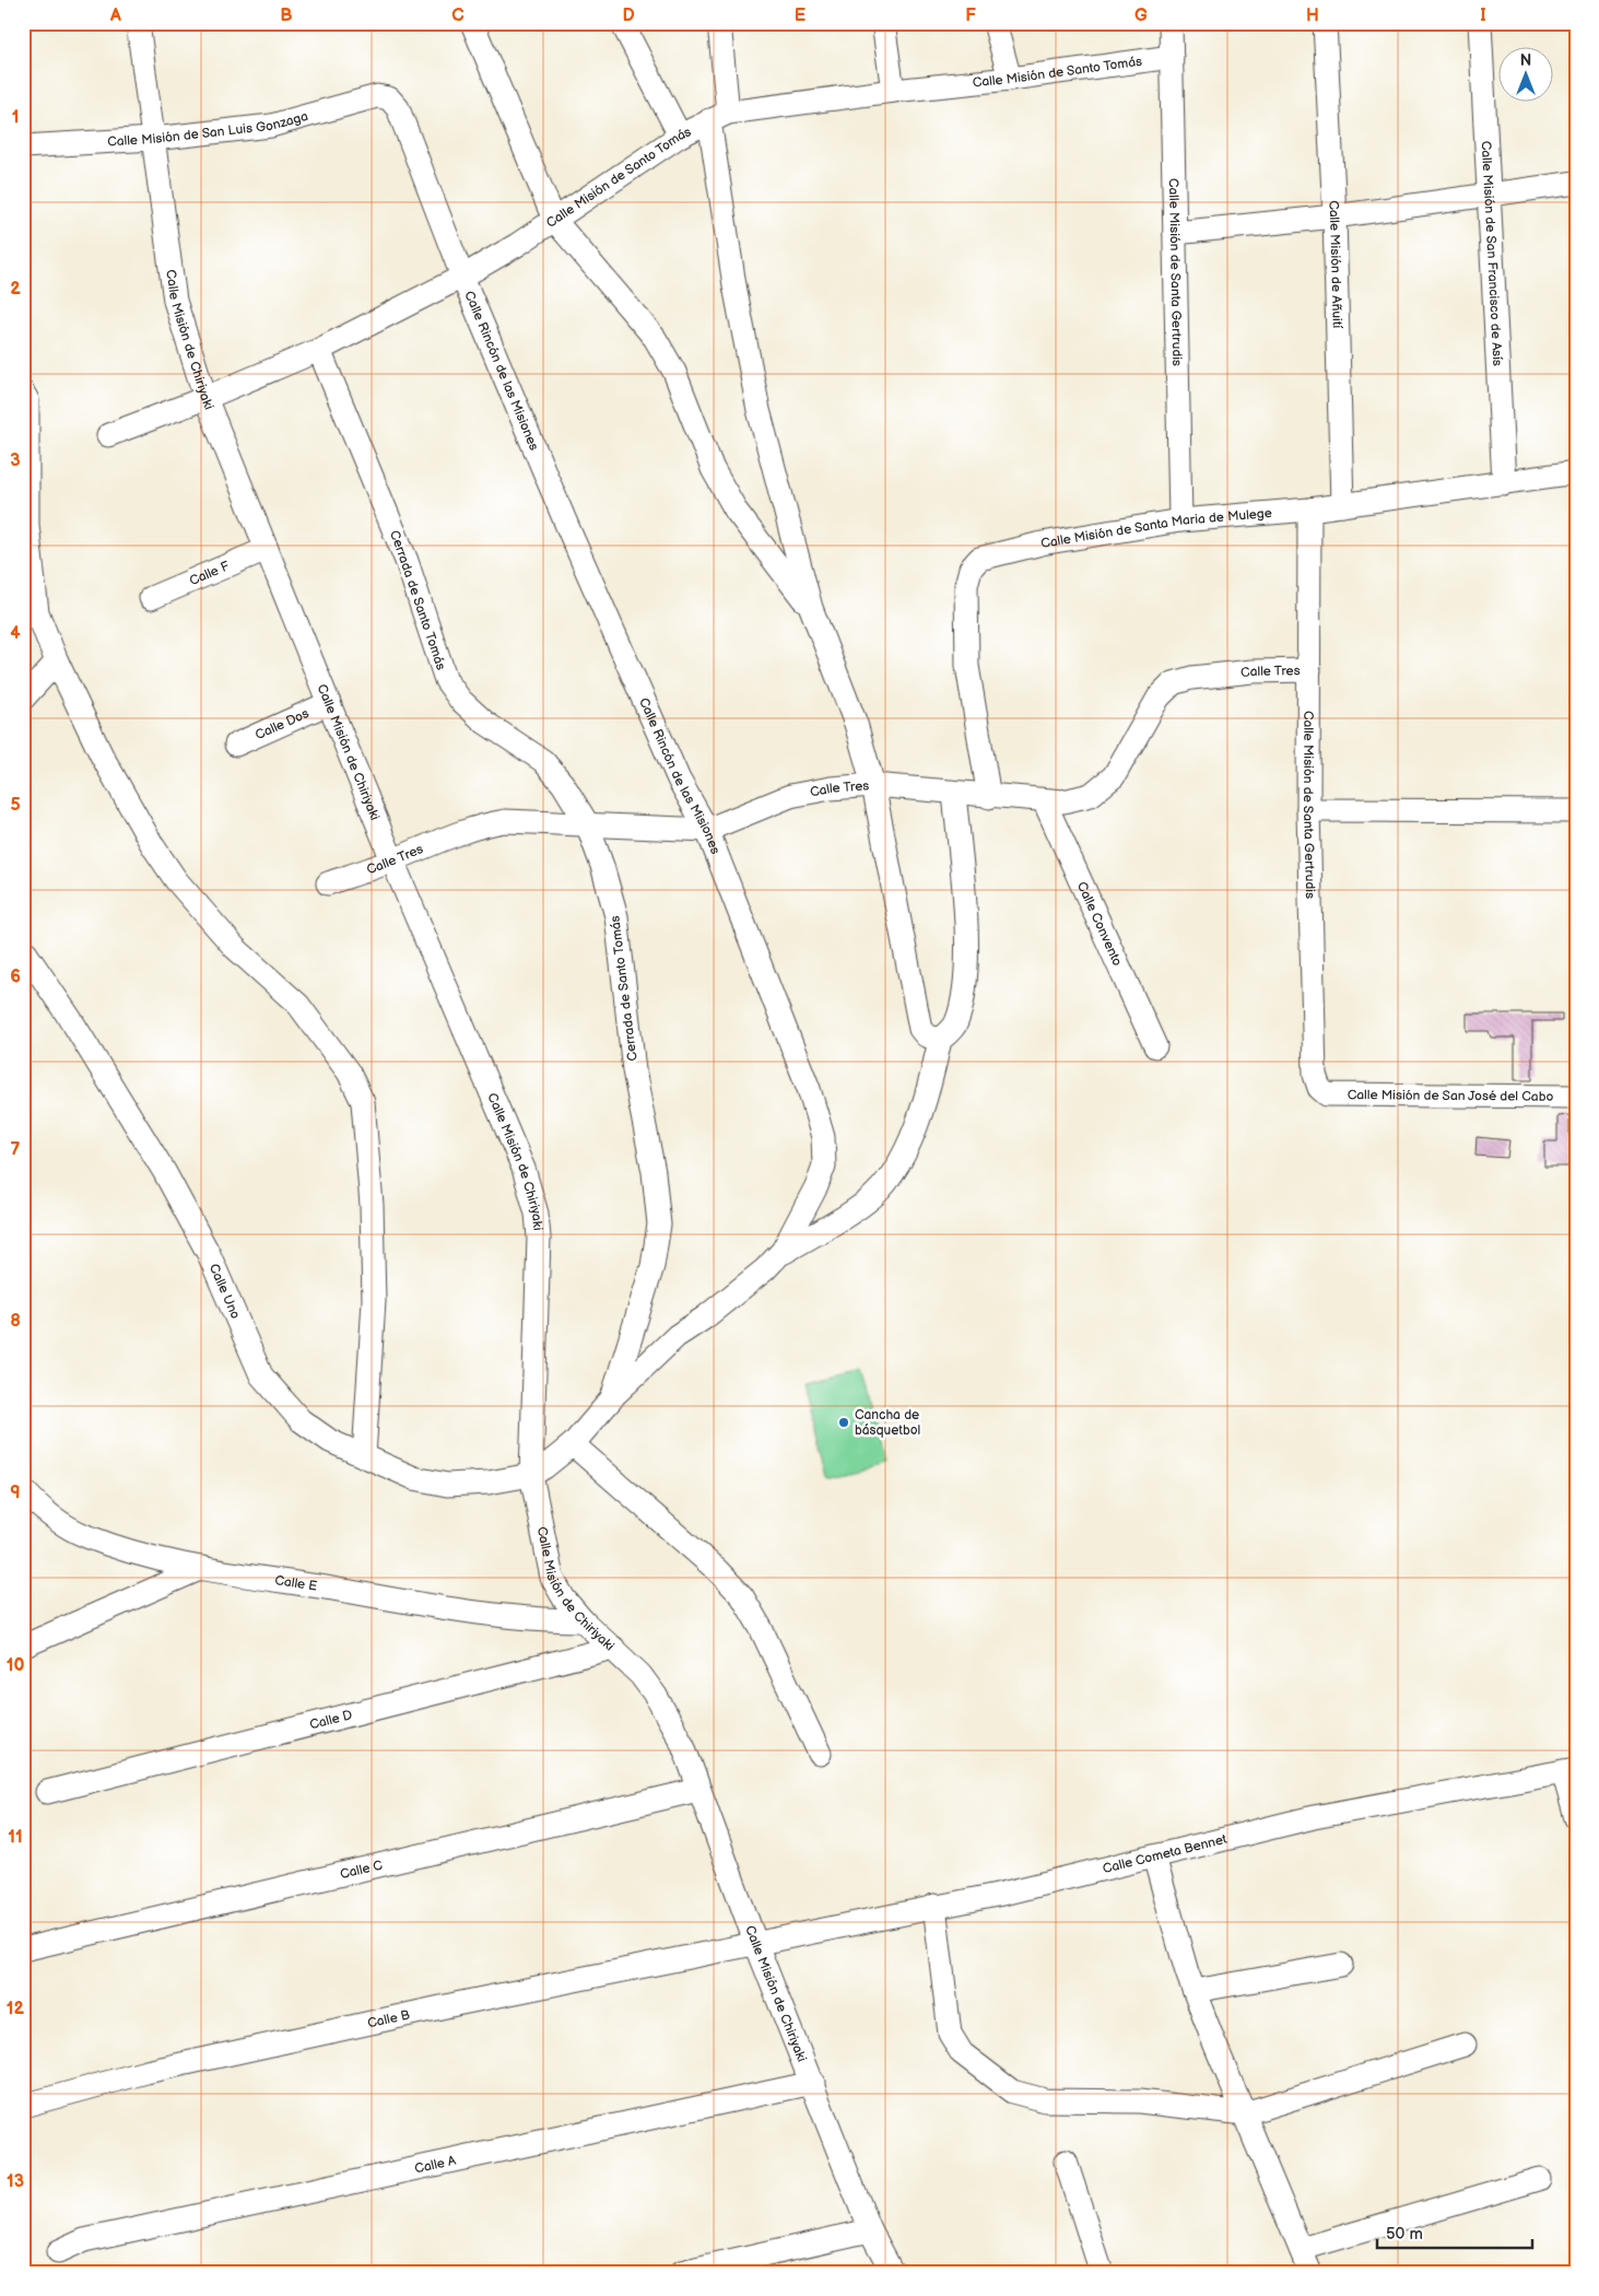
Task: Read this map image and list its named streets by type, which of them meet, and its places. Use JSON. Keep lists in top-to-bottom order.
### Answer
{
  "streets": {
    "street": [
      "Calle Misión de Santo Tomás",
      "Calle Misión de San Luis Gonzaga",
      "Calle Misión de San Francisco de Asís",
      "Calle Misión de Añuití",
      "Calle Misión de Santa Gertrudis",
      "Calle Misión de Chiriyaki",
      "Calle Rincón de las Misiones",
      "Calle Misión de Santa Maria de Mulege",
      "Calle F",
      "Cerrada de Santo Tomás",
      "Calle Tres",
      "Calle Dos",
      "Calle Convento",
      "Calle Misión de San José del Cabo",
      "Calle Uno",
      "Calle E",
      "Calle D",
      "Calle Cometa Bennet",
      "Calle C",
      "Calle B",
      "Calle A"
    ]
  },
  "crossings": [
    ["Calle Misión de Santo Tomás", "Calle Misión de Santa Gertrudis"],
    ["Calle Misión de Santo Tomás", "Calle Misión de Chiriyaki"],
    ["Calle Misión de Santo Tomás", "Calle Rincón de las Misiones"],
    ["Calle Misión de Santo Tomás", "Cerrada de Santo Tomás"],
    ["Calle Misión de San Luis Gonzaga", "Calle Misión de Chiriyaki"],
    ["Calle Misión de San Luis Gonzaga", "Calle Rincón de las Misiones"],
    ["Calle Misión de San Francisco de Asís", "Calle Misión de Santa Maria de Mulege"],
    ["Calle Misión de Añuití", "Calle Misión de Santa Maria de Mulege"],
    ["Calle Misión de Santa Gertrudis", "Calle Misión de Santa Maria de Mulege"],
    ["Calle Misión de Santa Gertrudis", "Calle Tres"],
    ["Calle Misión de Santa Gertrudis", "Calle Misión de San José del Cabo"],
    ["Calle Misión de Chiriyaki", "Calle F"],
    ["Calle Misión de Chiriyaki", "Cerrada de Santo Tomás"],
    ["Calle Misión de Chiriyaki", "Calle Tres"],
    ["Calle Misión de Chiriyaki", "Calle Dos"],
    ["Calle Misión de Chiriyaki", "Calle Uno"],
    ["Calle Misión de Chiriyaki", "Calle E"],
    ["Calle Misión de Chiriyaki", "Calle D"],
    ["Calle Misión de Chiriyaki", "Calle Cometa Bennet"],
    ["Calle Misión de Chiriyaki", "Calle C"],
    ["Calle Misión de Chiriyaki", "Calle B"],
    ["Calle Misión de Chiriyaki", "Calle A"],
    ["Calle Rincón de las Misiones", "Cerrada de Santo Tomás"],
    ["Calle Rincón de las Misiones", "Calle Tres"],
    ["Calle Misión de Santa Maria de Mulege", "Calle Tres"],
    ["Cerrada de Santo Tomás", "Calle Tres"],
    ["Cerrada de Santo Tomás", "Calle Uno"],
    ["Calle Tres", "Calle Convento"],
    ["Calle Cometa Bennet", "Calle B"]
  ],
  "places": ["Cancha de básquetbol"],
  "scale_bar": "50 m",
  "north": "top",
  "grid": {
    "columns": [
      "A",
      "B",
      "C",
      "D",
      "E",
      "F",
      "G",
      "H",
      "I"
    ],
    "rows": [
      "1",
      "2",
      "3",
      "4",
      "5",
      "6",
      "7",
      "8",
      "9",
      "10",
      "11",
      "12",
      "13"
    ]
  }
}
